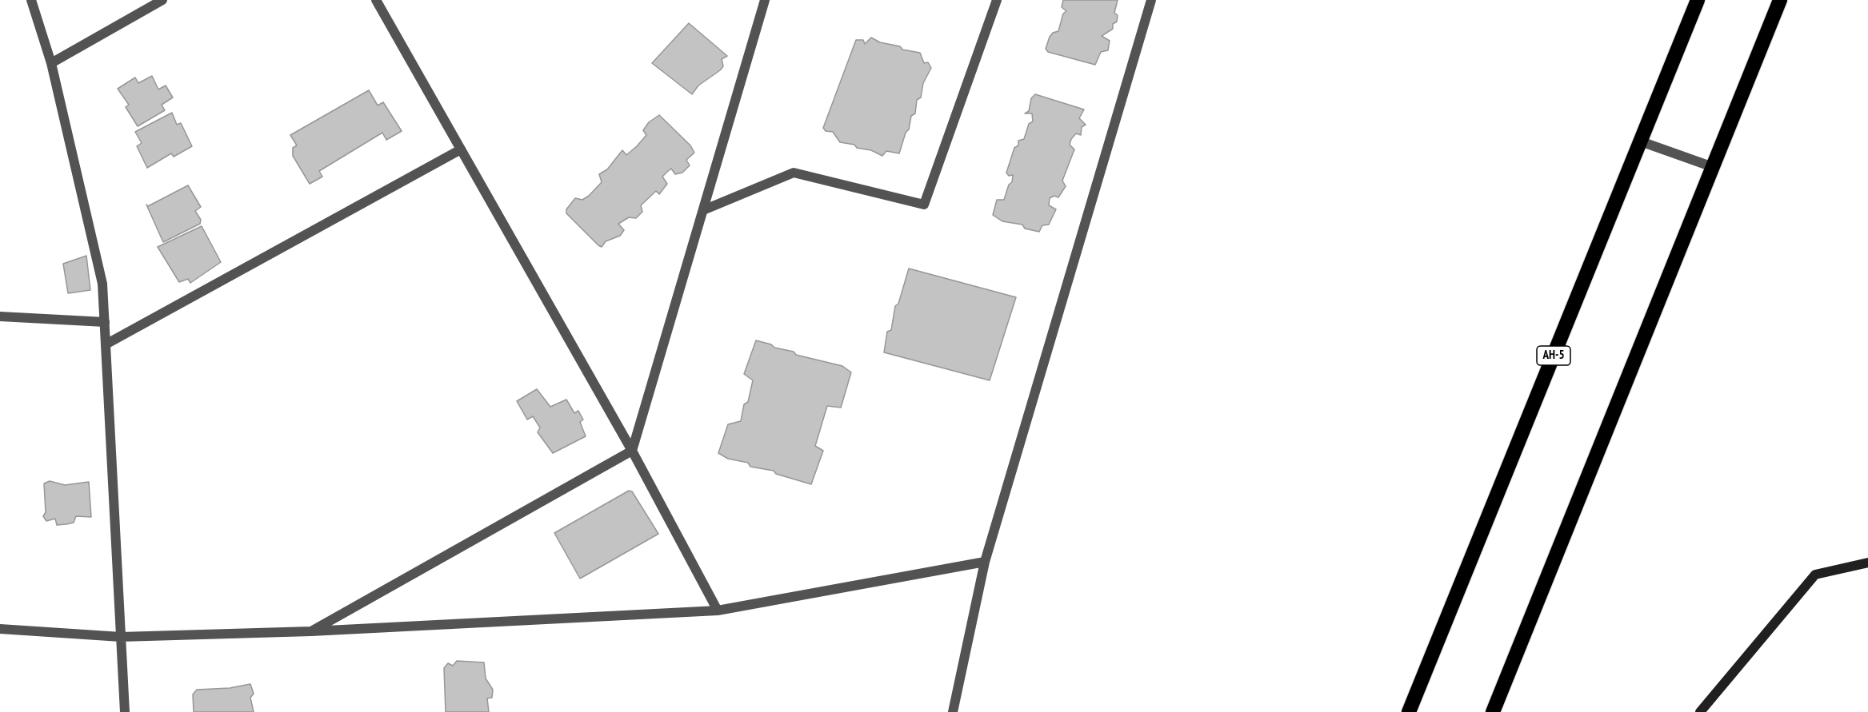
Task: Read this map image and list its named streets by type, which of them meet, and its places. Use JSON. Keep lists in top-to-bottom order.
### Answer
{
  "streets": {
    "highway": ["AH-5"]
  }
}
